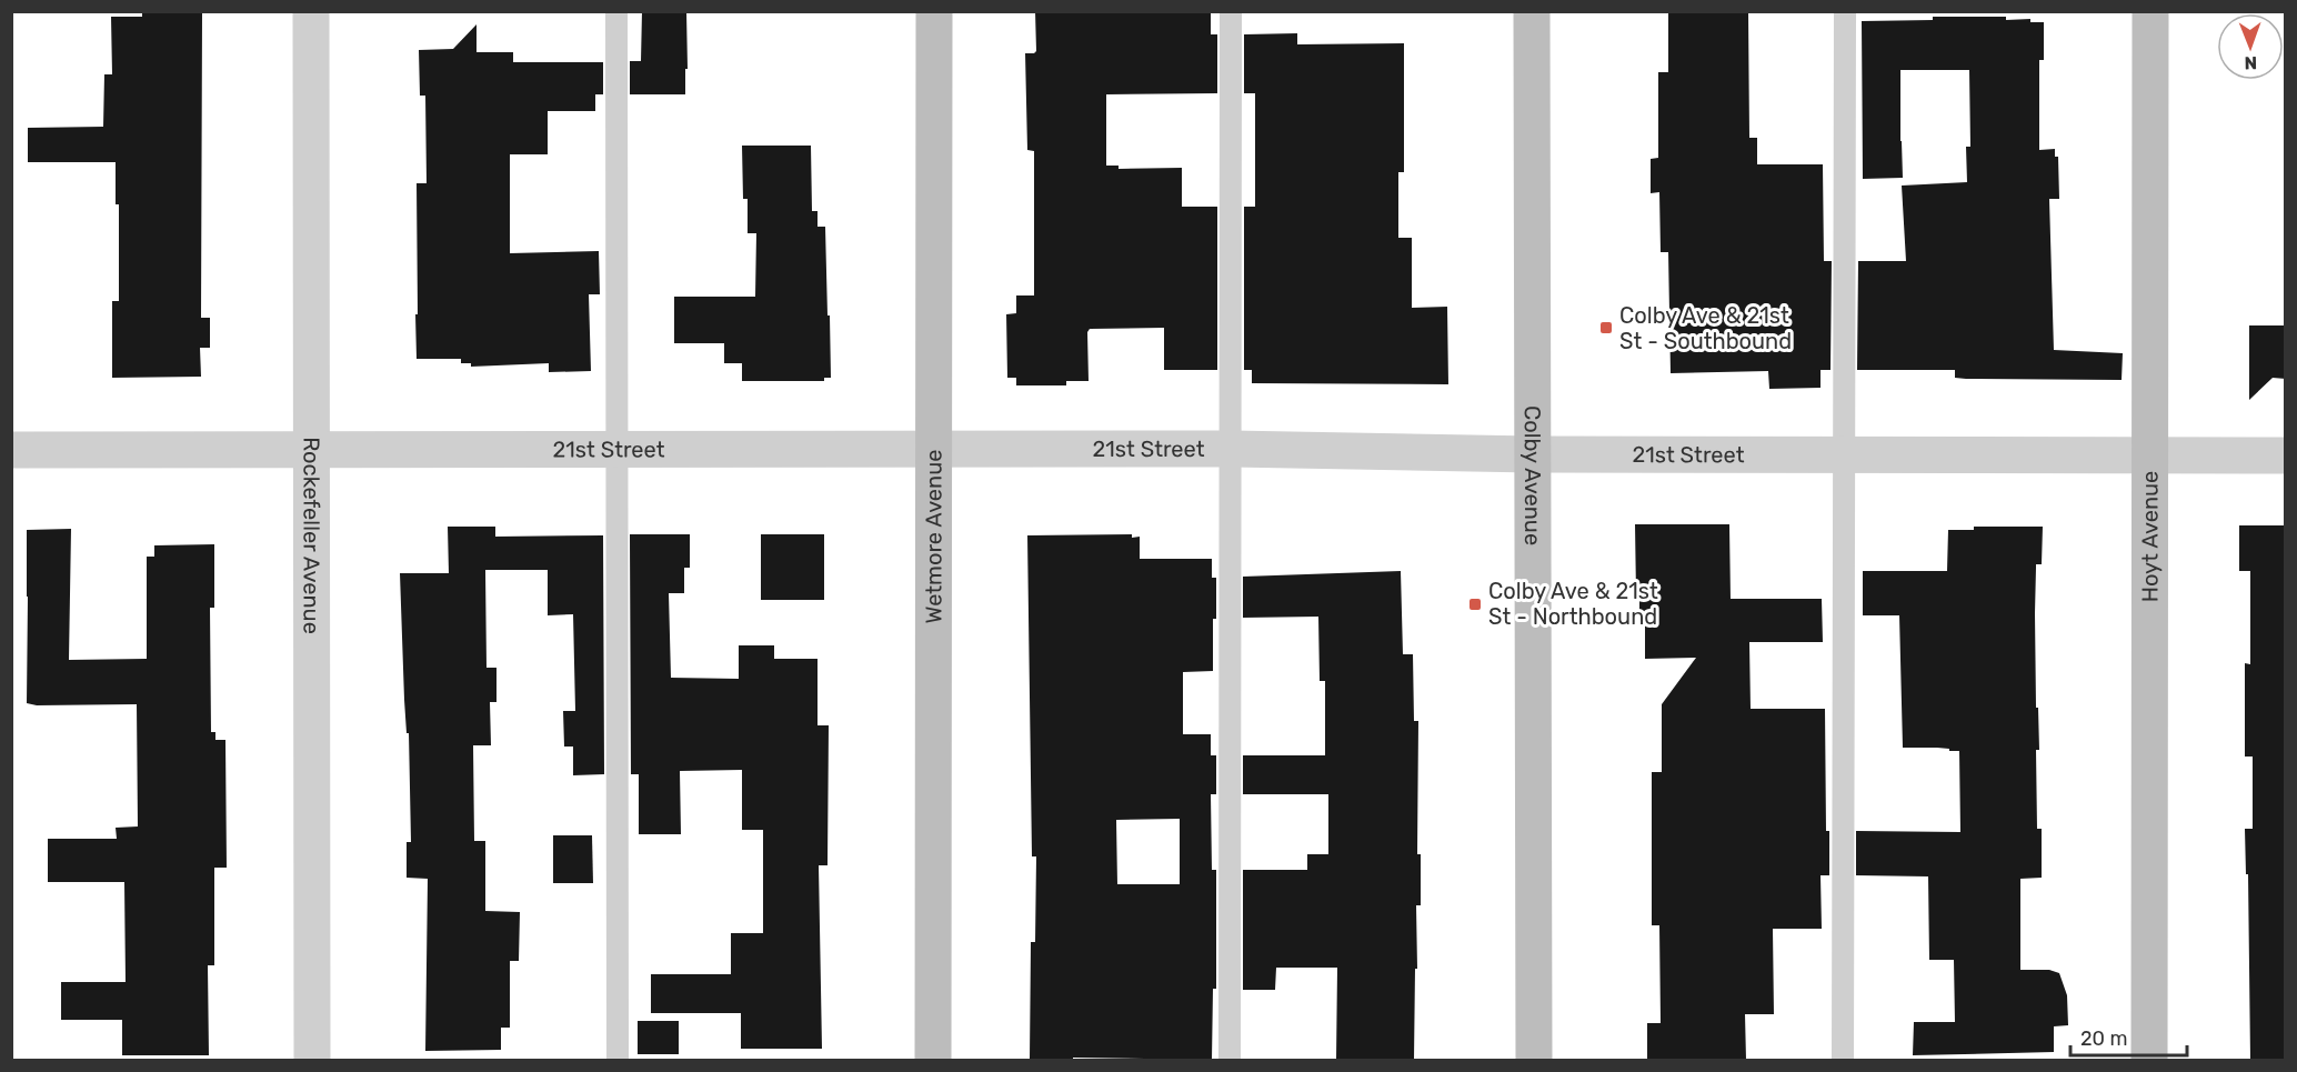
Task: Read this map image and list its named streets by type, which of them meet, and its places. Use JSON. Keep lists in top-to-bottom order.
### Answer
{
  "streets": {
    "street": [
      "21st Street",
      "Colby Avenue",
      "Wetmore Avenue",
      "Rockefeller Avenue",
      "Hoyt Avenue"
    ]
  },
  "crossings": [
    ["21st Street", "Colby Avenue"],
    ["21st Street", "Wetmore Avenue"],
    ["21st Street", "Rockefeller Avenue"],
    ["21st Street", "Hoyt Avenue"]
  ],
  "places": {
    "transit": ["Colby Ave & 21st St - Southbound", "Colby Ave & 21st St - Northbound"]
  },
  "scale_bar": "20 m",
  "north": "bottom"
}
